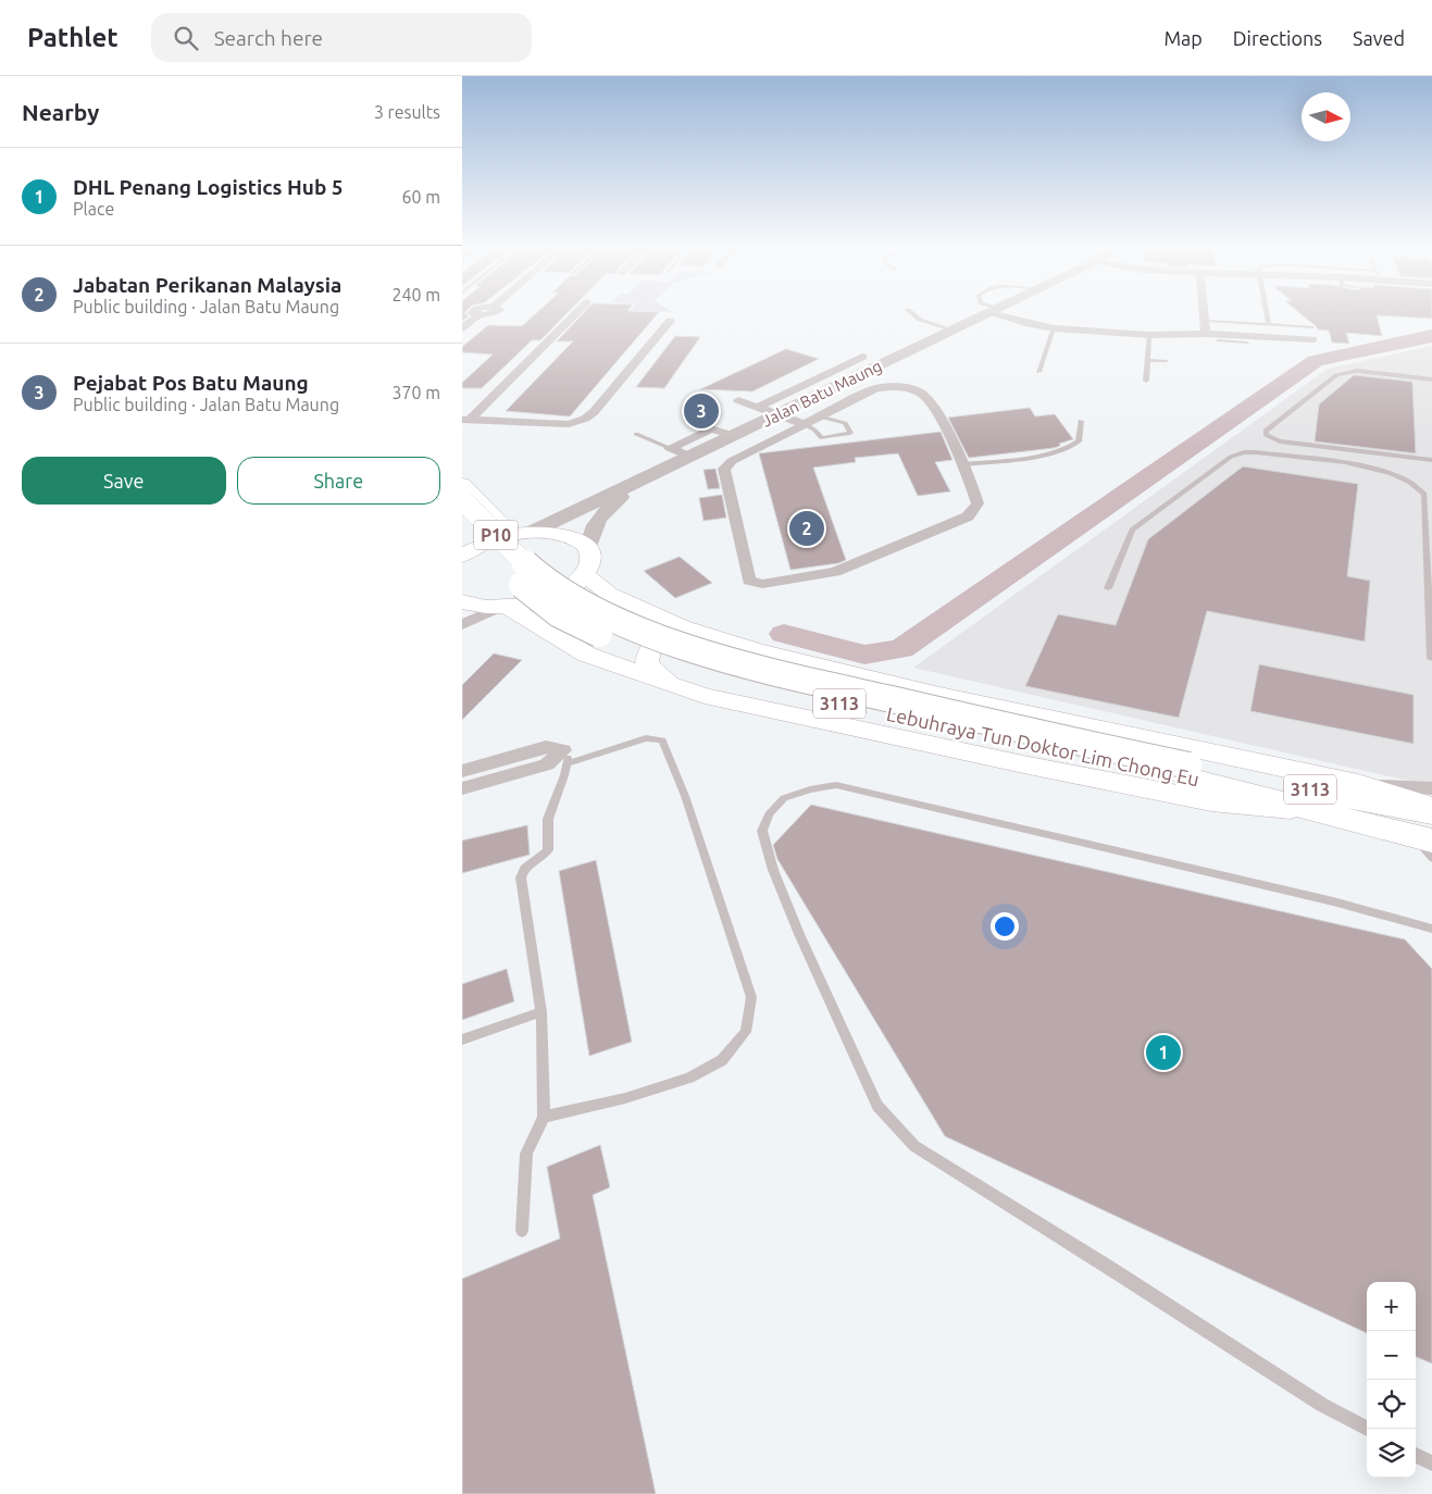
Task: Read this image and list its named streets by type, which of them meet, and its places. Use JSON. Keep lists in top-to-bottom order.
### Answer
{
  "streets": {
    "highway": ["P10", "3113", "Lebuhraya Tun Doktor Lim Chong Eu"],
    "street": ["Jalan Batu Maung"]
  },
  "crossings": [
    ["P10", "Lebuhraya Tun Doktor Lim Chong Eu"]
  ],
  "north": "right",
  "page": {
    "header": "Pathlet",
    "search": "Search here",
    "nav": ["Map", "Directions", "Saved"],
    "heading": ["Nearby", "3 results"],
    "list": [
      {
        "mark": "1",
        "name": "DHL Penang Logistics Hub 5",
        "note": "Place",
        "value": "60 m"
      },
      {
        "mark": "2",
        "name": "Jabatan Perikanan Malaysia",
        "note": "Public building · Jalan Batu Maung",
        "value": "240 m"
      },
      {
        "mark": "3",
        "name": "Pejabat Pos Batu Maung",
        "note": "Public building · Jalan Batu Maung",
        "value": "370 m"
      }
    ],
    "pins": ["3", "2", "1"],
    "buttons": ["Save", "Share"],
    "map_buttons": ["+", "−"]
  }
}
